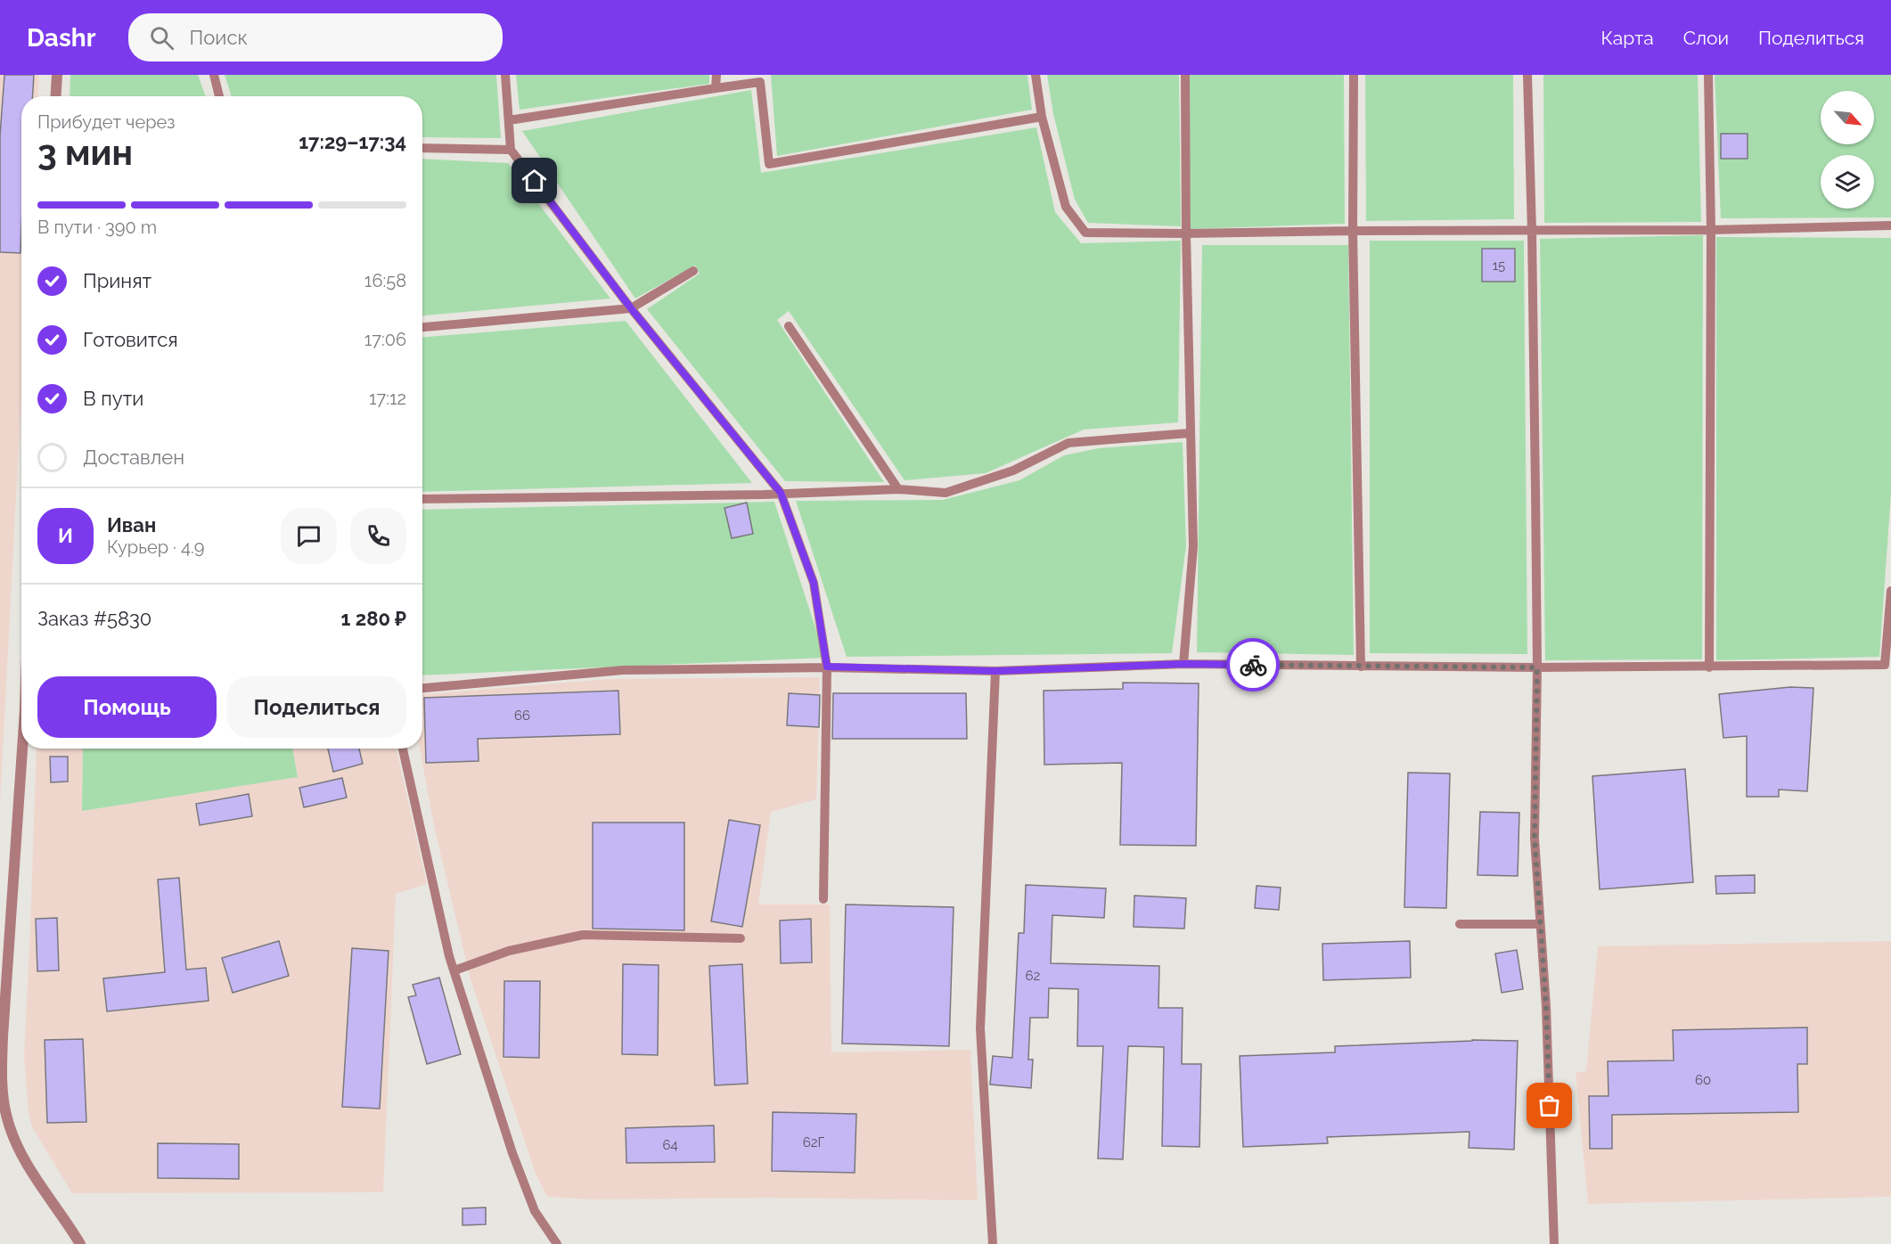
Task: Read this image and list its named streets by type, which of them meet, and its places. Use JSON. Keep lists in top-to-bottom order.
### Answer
{
  "house_numbers": [
    "15",
    "66",
    "62",
    "60",
    "62Г",
    "64"
  ],
  "north": "bottom right",
  "page": {
    "header": "Dashr",
    "search": "Поиск",
    "nav": ["Карта", "Слои", "Поделиться"],
    "heading": ["3 мин", "Прибудет через", "17:29–17:34"],
    "panel": [
      "Иван",
      "Курьер · 4.9",
      "Заказ #5830",
      "1 280 ₽"
    ],
    "bar": "В пути · 390 m",
    "list": [
      ["Принят", "16:58"],
      ["Готовится", "17:06"],
      ["В пути", "17:12"],
      "Доставлен"
    ],
    "round": "И",
    "buttons": ["Помощь", "Поделиться"]
  }
}
